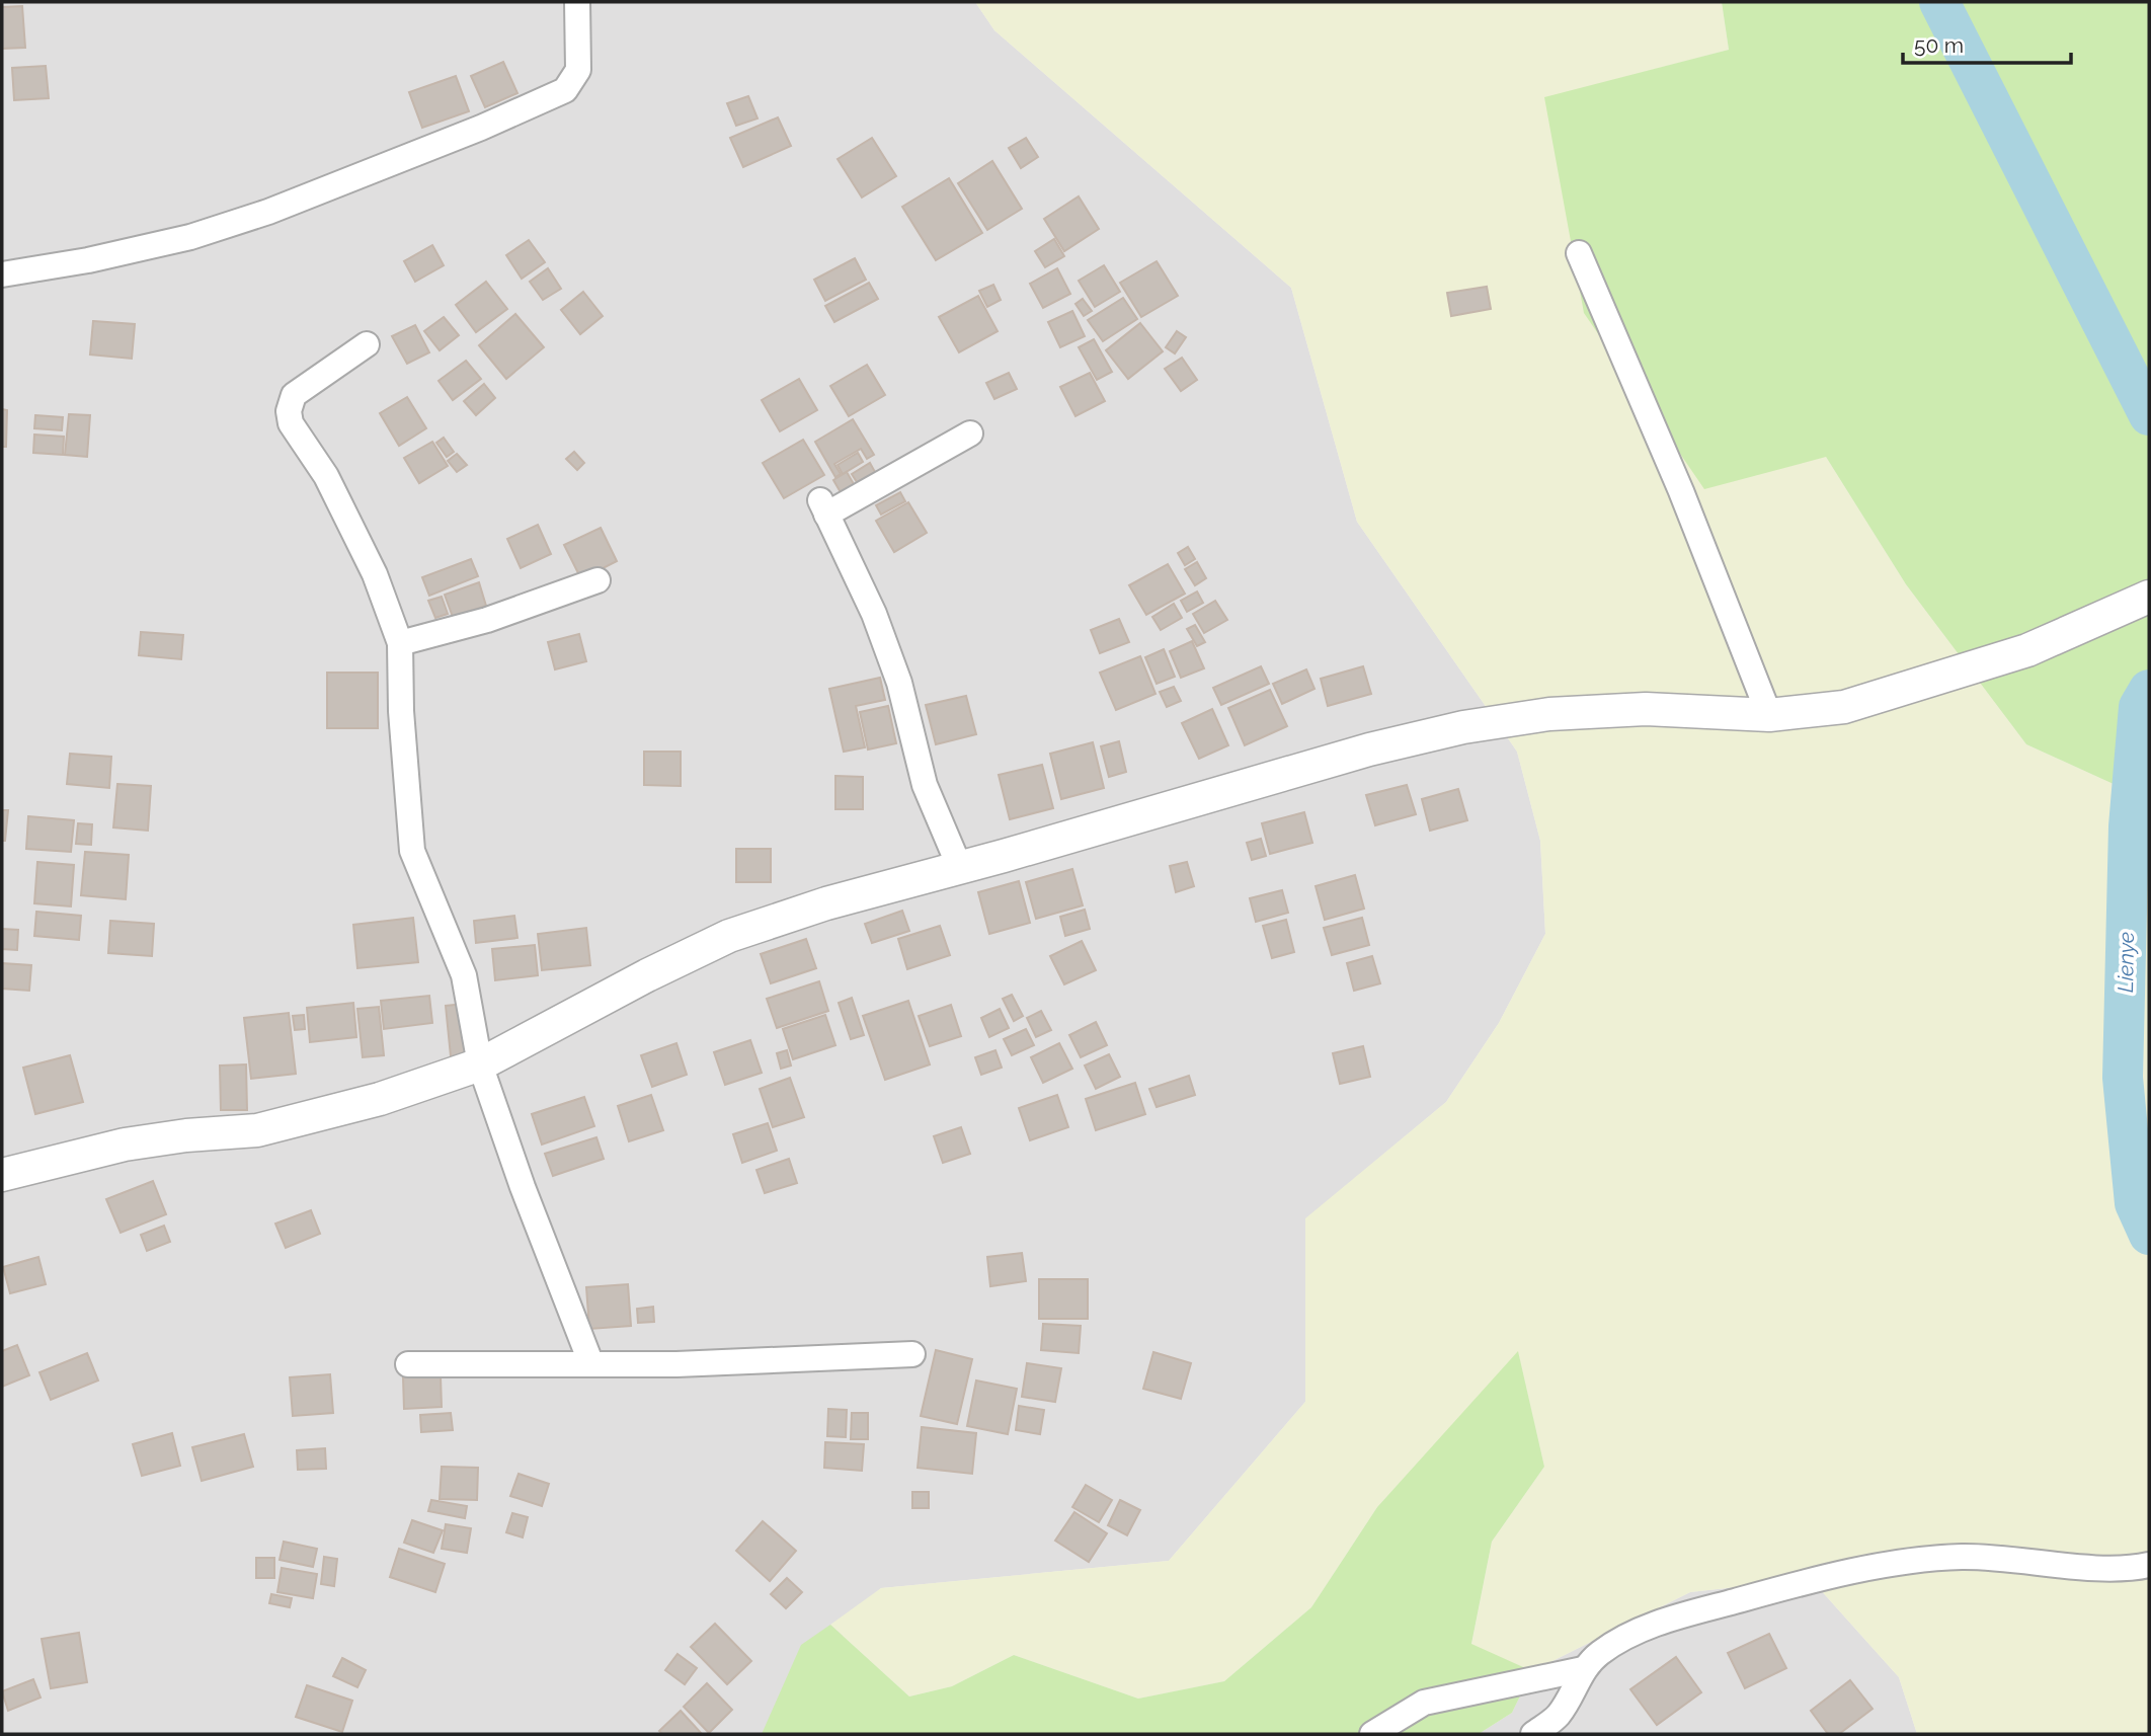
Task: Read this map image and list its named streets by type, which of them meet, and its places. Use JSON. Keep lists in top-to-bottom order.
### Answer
{
  "water": ["Lienye"],
  "scale_bar": "50 m"
}
